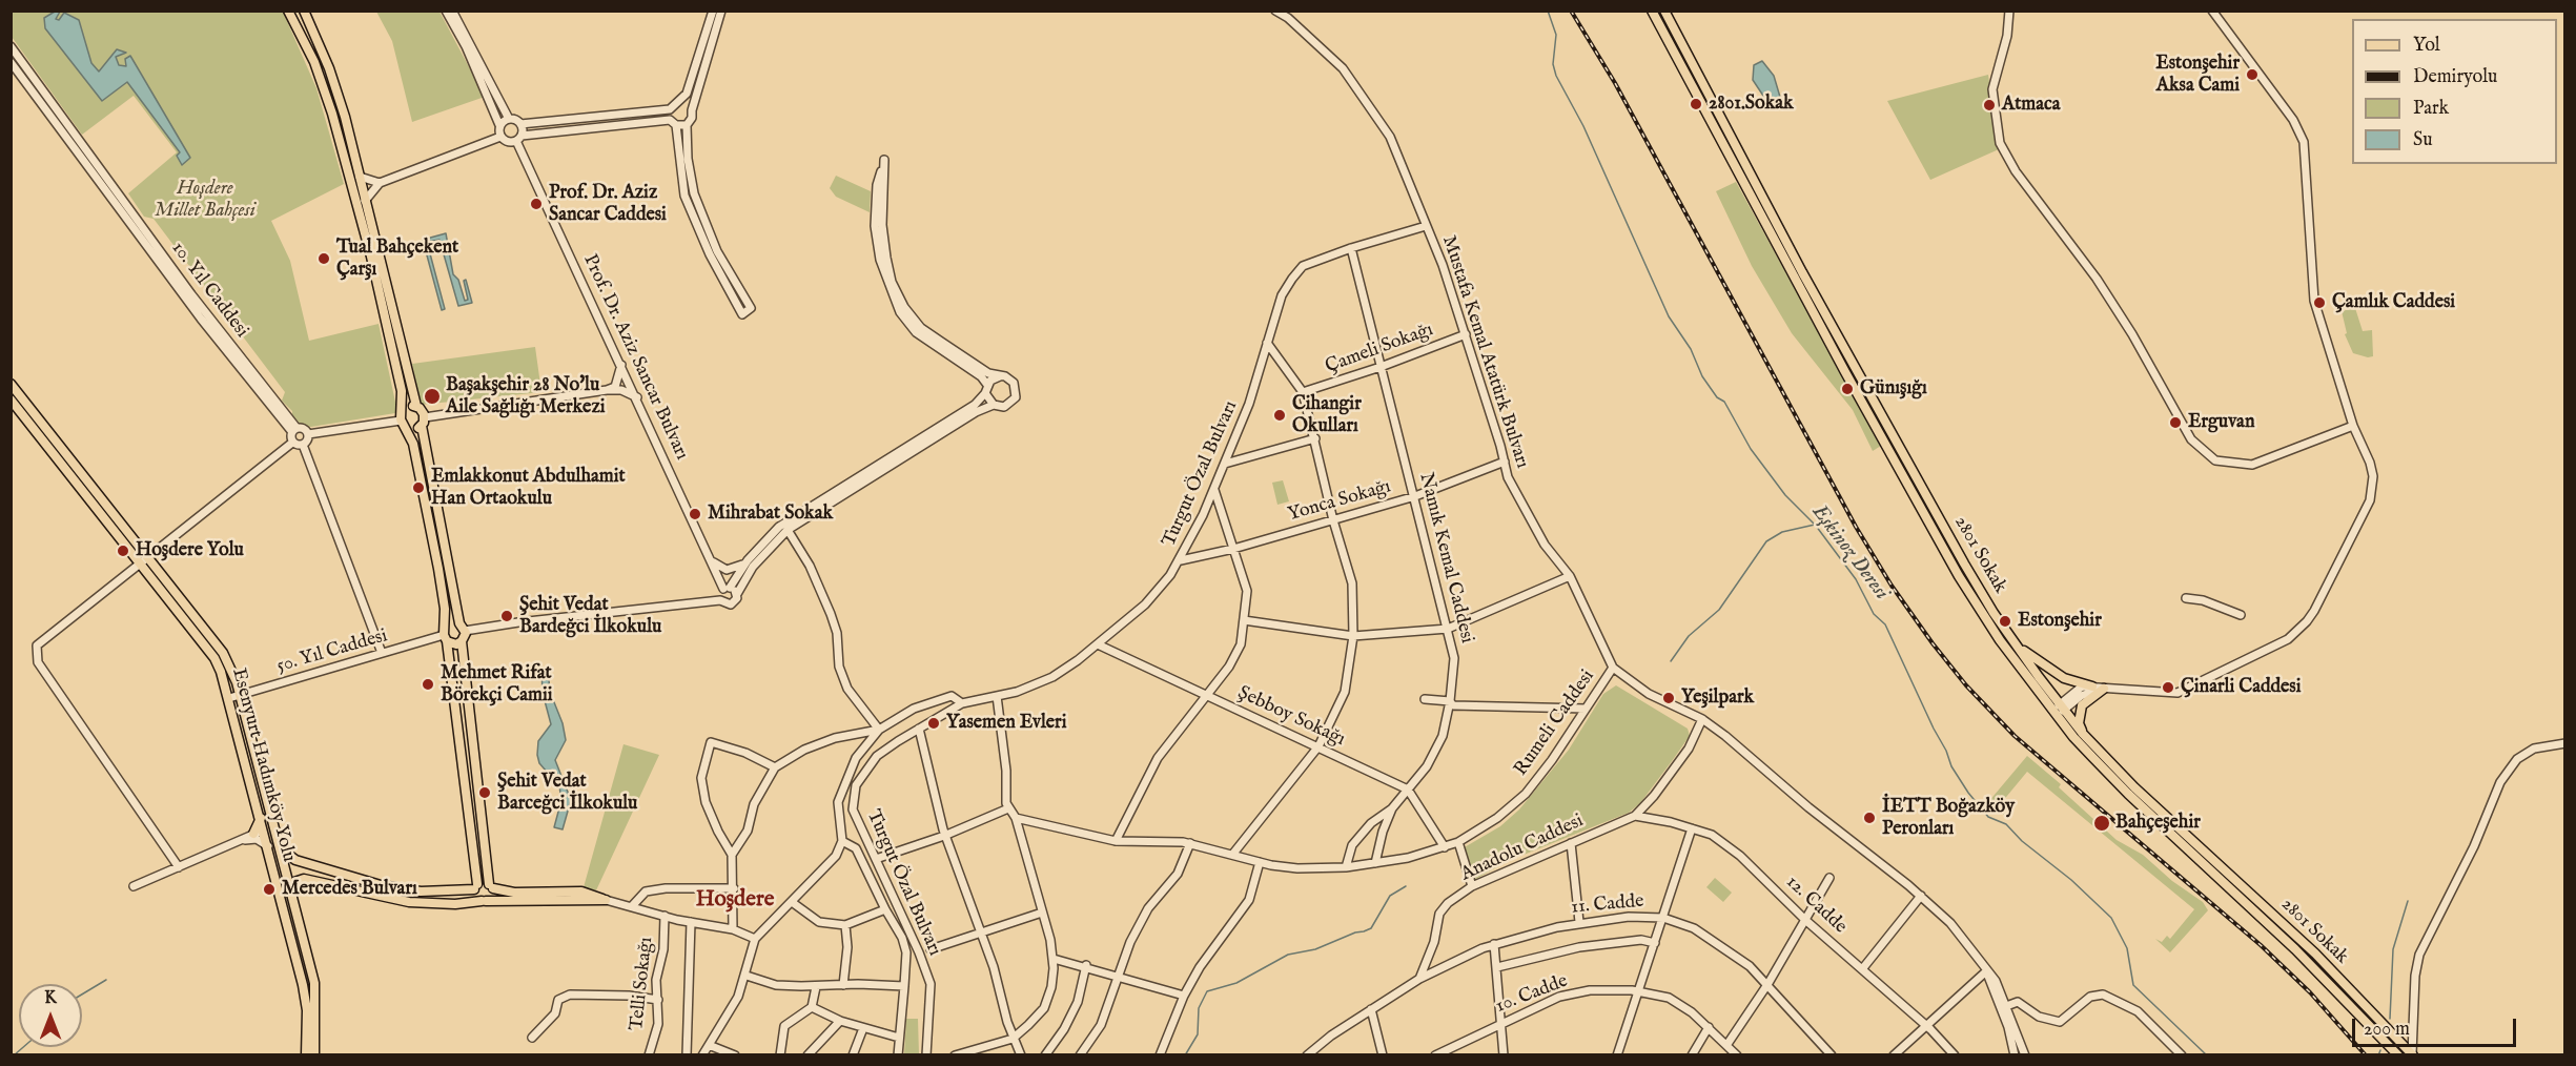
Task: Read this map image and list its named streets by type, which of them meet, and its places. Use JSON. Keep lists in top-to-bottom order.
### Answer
{
  "streets": {
    "main road": ["2801 Sokak", "Esenyurt Hadımköy Yolu"],
    "street": [
      "10. Yıl Caddesi",
      "Çameli Sokağı",
      "Mustafa Kemal Atatürk Bulvarı",
      "Prof. Dr. Aziz Sancar Bulvarı",
      "Turgut Özal Bulvarı",
      "Yonca Sokağı",
      "Namık Kemal Caddesi",
      "50. Yıl Caddesi",
      "Şebboy Sokağı",
      "Rumeli Caddesi",
      "Anadolu Caddesi",
      "11. Cadde",
      "12. Cadde",
      "Telli Sokağı",
      "10. Cadde"
    ]
  },
  "crossings": [
    ["Çameli Sokağı", "Mustafa Kemal Atatürk Bulvarı"],
    ["Çameli Sokağı", "Namık Kemal Caddesi"],
    ["Mustafa Kemal Atatürk Bulvarı", "Turgut Özal Bulvarı"],
    ["Mustafa Kemal Atatürk Bulvarı", "Yonca Sokağı"],
    ["Mustafa Kemal Atatürk Bulvarı", "Rumeli Caddesi"],
    ["Mustafa Kemal Atatürk Bulvarı", "Anadolu Caddesi"],
    ["Turgut Özal Bulvarı", "Yonca Sokağı"],
    ["Turgut Özal Bulvarı", "Namık Kemal Caddesi"],
    ["Turgut Özal Bulvarı", "Şebboy Sokağı"],
    ["Yonca Sokağı", "Namık Kemal Caddesi"],
    ["Namık Kemal Caddesi", "Şebboy Sokağı"],
    ["Namık Kemal Caddesi", "Rumeli Caddesi"],
    ["50. Yıl Caddesi", "Esenyurt Hadımköy Yolu"],
    ["Anadolu Caddesi", "11. Cadde"],
    ["Anadolu Caddesi", "12. Cadde"]
  ],
  "districts": ["Hoşdere"],
  "water": ["Eşkinoz Deresi"],
  "parks": ["Hoşdere Millet Bahçesi"],
  "places": [
    "Estonşehir Aksa Cami",
    "2801.Sokak",
    "Atmaca",
    "Prof. Dr. Aziz Sancar Caddesi",
    "Tual Bahçekent Çarşı",
    "Çamlık Caddesi",
    "Günışığı",
    "Başakşehir 28 No'lu Aile Sağlığı Merkezi",
    "Cihangir Okulları",
    "Erguvan",
    "Emlakkonut Abdulhamit Han Ortaokulu",
    "Mihrabat Sokak",
    "Hoşdere Yolu",
    "Şehit Vedat Bardeğci İlkokulu",
    "Estonşehir",
    "Mehmet Rifat Börekçi Camii",
    "Çinarli Caddesi",
    "Yeşilpark",
    "Yasemen Evleri",
    "Şehit Vedat Barceğci İlkokulu",
    "İETT Boğazköy Peronları",
    "Bahçeşehir",
    "Mercedes Bulvarı"
  ],
  "legend": [
    "Yol",
    "Demiryolu",
    "Park",
    "Su"
  ],
  "scale_bar": "200 m",
  "north": "top"
}
